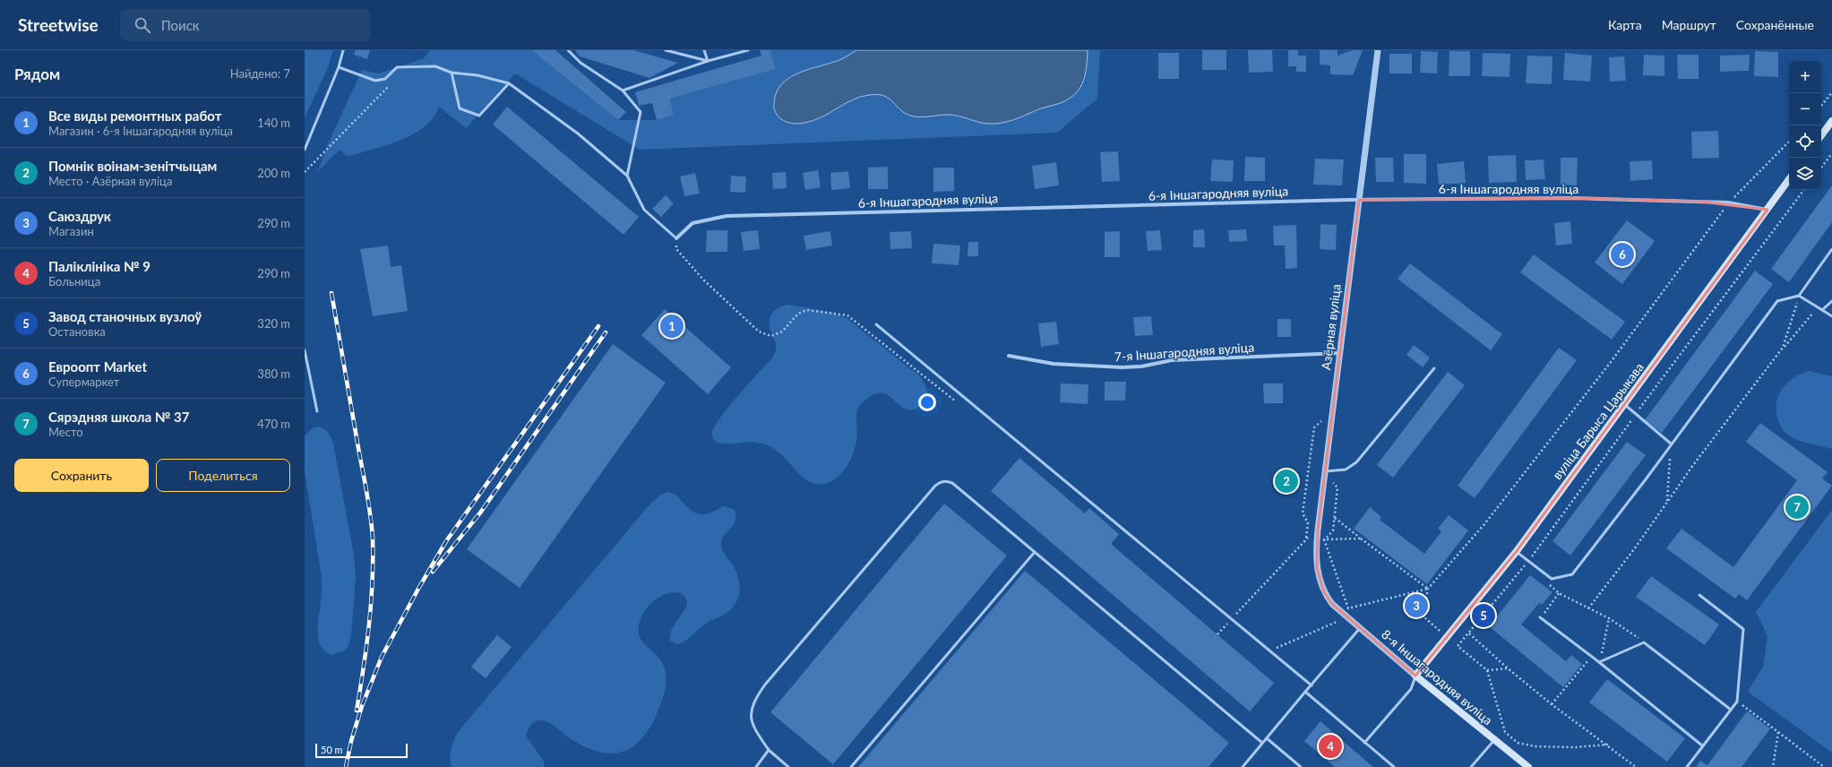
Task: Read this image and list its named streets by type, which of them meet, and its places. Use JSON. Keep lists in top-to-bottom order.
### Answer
{
  "streets": {
    "main road": ["вуліца Барыса Царыкава", "8-я Іншагародняя вуліца"],
    "street": ["6-я Іншагародняя вуліца", "Азёрная вуліца", "7-я Іншагародняя вуліца"]
  },
  "crossings": [
    ["6-я Іншагародняя вуліца", "Азёрная вуліца"],
    ["6-я Іншагародняя вуліца", "вуліца Барыса Царыкава"],
    ["Азёрная вуліца", "7-я Іншагародняя вуліца"],
    ["Азёрная вуліца", "8-я Іншагародняя вуліца"],
    ["вуліца Барыса Царыкава", "8-я Іншагародняя вуліца"]
  ],
  "scale_bar": "50 m",
  "page": {
    "header": "Streetwise",
    "search": "Поиск",
    "nav": ["Карта", "Маршрут", "Сохранённые"],
    "heading": ["Рядом", "Найдено: 7"],
    "map_buttons": ["+", "−"],
    "list": [
      {
        "mark": "1",
        "name": "Все виды ремонтных работ",
        "note": "Магазин · 6-я Іншагародняя вуліца",
        "value": "140 m"
      },
      {
        "mark": "2",
        "name": "Помнік воінам-зенітчыцам",
        "note": "Место · Азёрная вуліца",
        "value": "200 m"
      },
      {
        "mark": "3",
        "name": "Саюздрук",
        "note": "Магазин",
        "value": "290 m"
      },
      {
        "mark": "4",
        "name": "Паліклініка № 9",
        "note": "Больница",
        "value": "290 m"
      },
      {
        "mark": "5",
        "name": "Завод станочных вузлоў",
        "note": "Остановка",
        "value": "320 m"
      },
      {
        "mark": "6",
        "name": "Евроопт Market",
        "note": "Супермаркет",
        "value": "380 m"
      },
      {
        "mark": "7",
        "name": "Сярэдняя школа № 37",
        "note": "Место",
        "value": "470 m"
      }
    ],
    "pins": [
      "6",
      "1",
      "2",
      "7",
      "3",
      "5",
      "4"
    ],
    "buttons": ["Сохранить", "Поделиться"],
    "scale": "50 m"
  }
}
